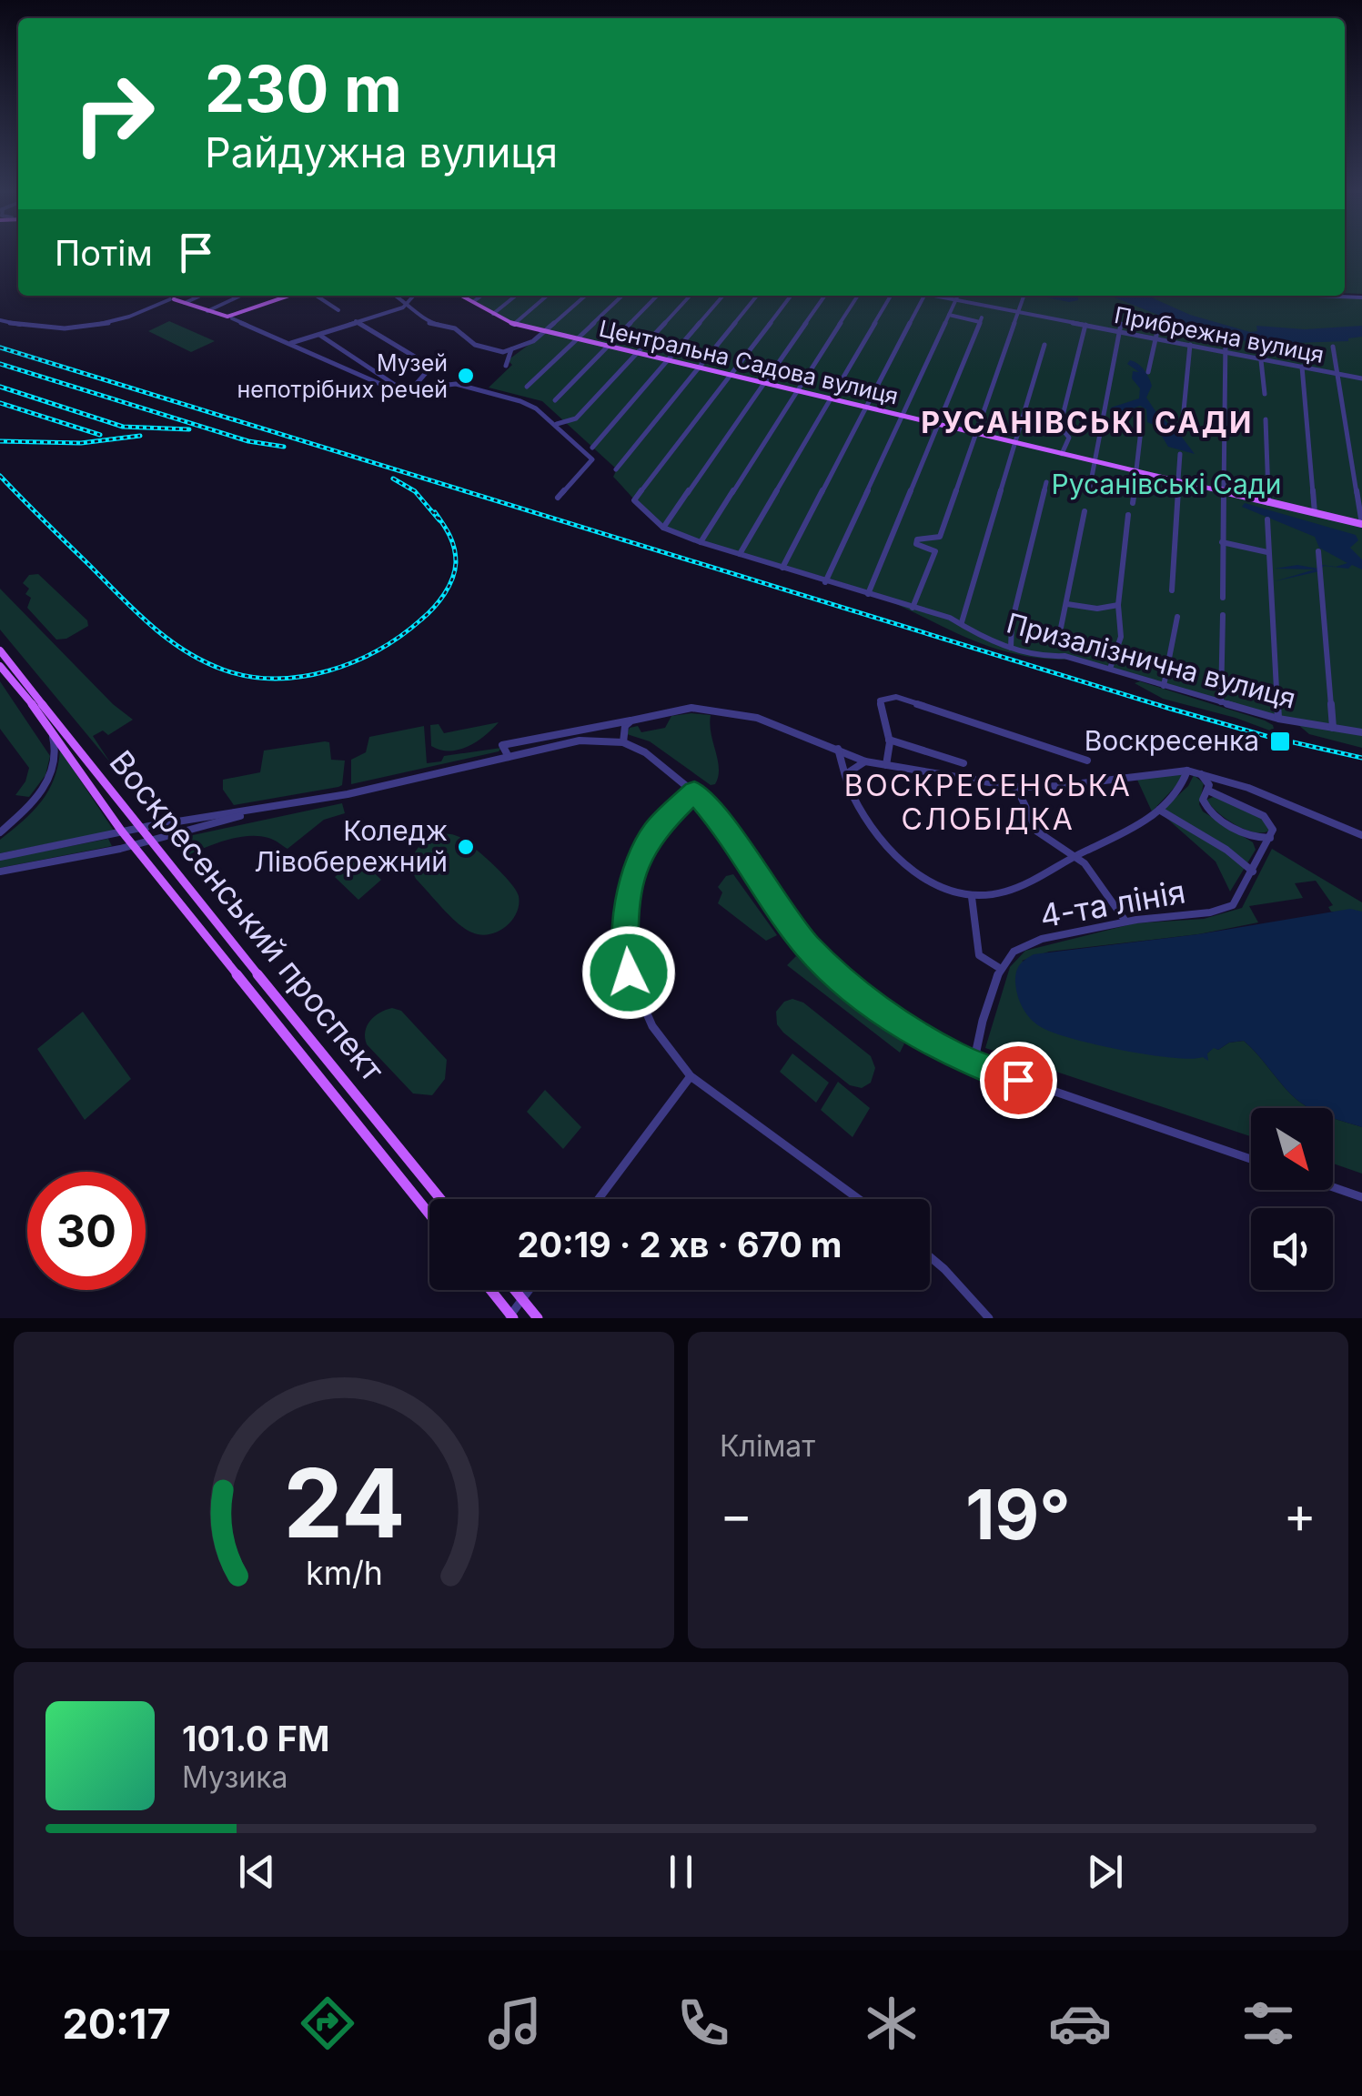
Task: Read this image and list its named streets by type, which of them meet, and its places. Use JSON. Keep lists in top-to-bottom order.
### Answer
{
  "streets": {
    "main road": ["Центральна Садова вулиця", "Воскресенський проспект"],
    "street": ["Прибрежна вулиця", "Призалізнична вулиця", "4-та лінія"]
  },
  "crossings": [
    ["Центральна Садова вулиця", "Призалізнична вулиця"]
  ],
  "districts": ["РУСАНІВСЬКІ САДИ", "ВОСКРЕСЕНСЬКА СЛОБІДКА"],
  "parks": ["Русанівські Сади"],
  "places": {
    "other": ["Музей непотрібних речей", "Коледж Лівобережний"],
    "transit": ["Воскресенка"]
  },
  "north": "bottom right",
  "page": {
    "turn": ["230 m", "Райдужна вулиця"],
    "then": "Потім",
    "limit": "30",
    "trip": "20:19 · 2 хв · 670 m",
    "tile": "Клімат",
    "heat": ["−", "19°", "+"],
    "song": ["101.0 FM", "Музика"],
    "tabs": "20:17",
    "gauge": ["24", "km/h"]
  }
}
